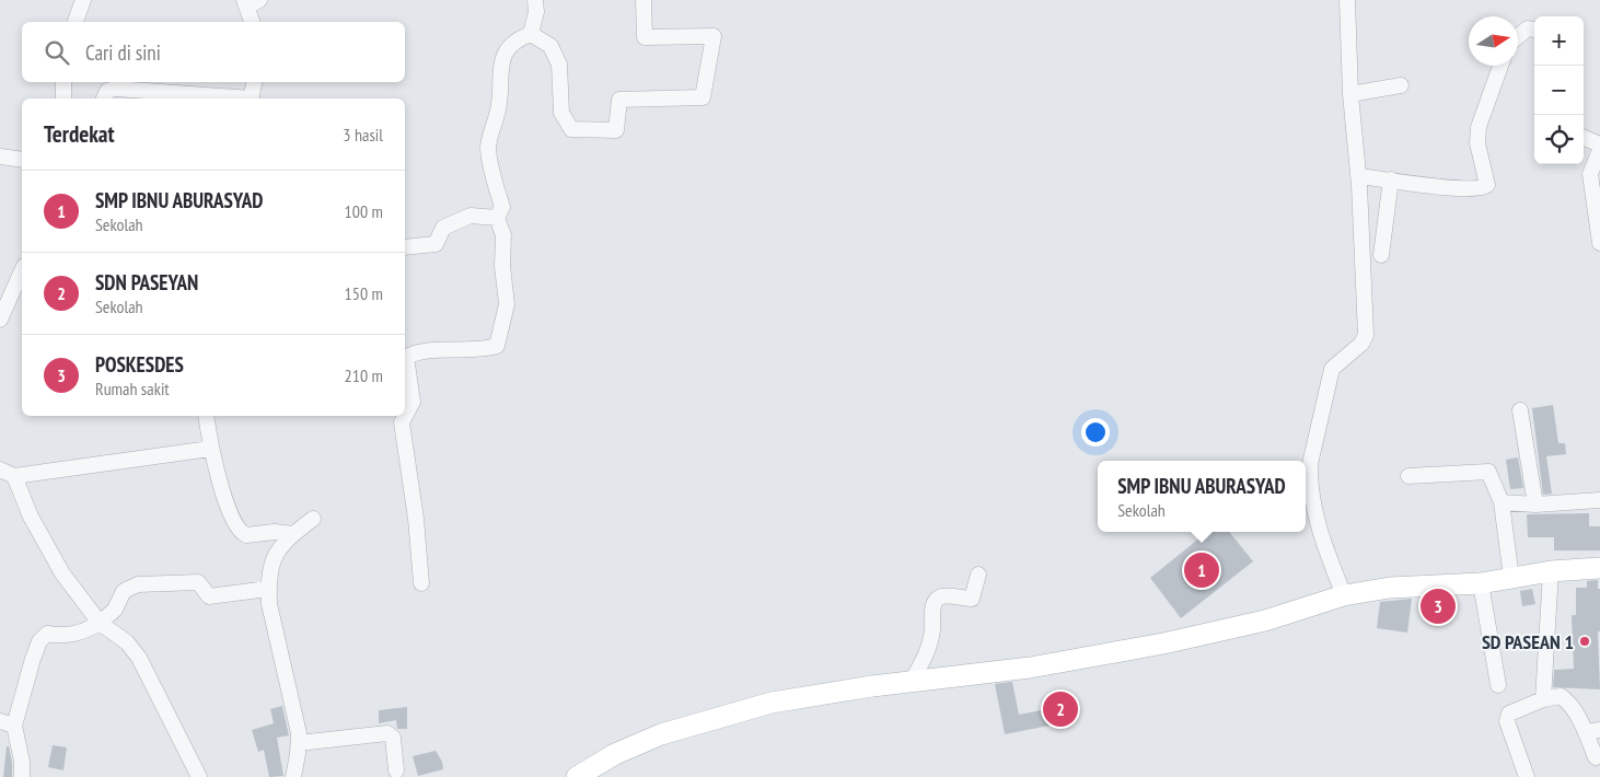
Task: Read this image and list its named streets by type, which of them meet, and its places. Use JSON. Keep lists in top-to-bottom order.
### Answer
{
  "places": ["SD PASEAN 1"],
  "north": "right",
  "page": {
    "map_buttons": ["+", "−"],
    "search": "Cari di sini",
    "heading": ["Terdekat", "3 hasil"],
    "list": [
      {
        "mark": "1",
        "name": "SMP IBNU ABURASYAD",
        "note": "Sekolah",
        "value": "100 m"
      },
      {
        "mark": "2",
        "name": "SDN PASEYAN",
        "note": "Sekolah",
        "value": "150 m"
      },
      {
        "mark": "3",
        "name": "POSKESDES",
        "note": "Rumah sakit",
        "value": "210 m"
      }
    ],
    "popup": ["SMP IBNU ABURASYAD", "Sekolah"],
    "pins": ["1", "3", "2"]
  }
}
